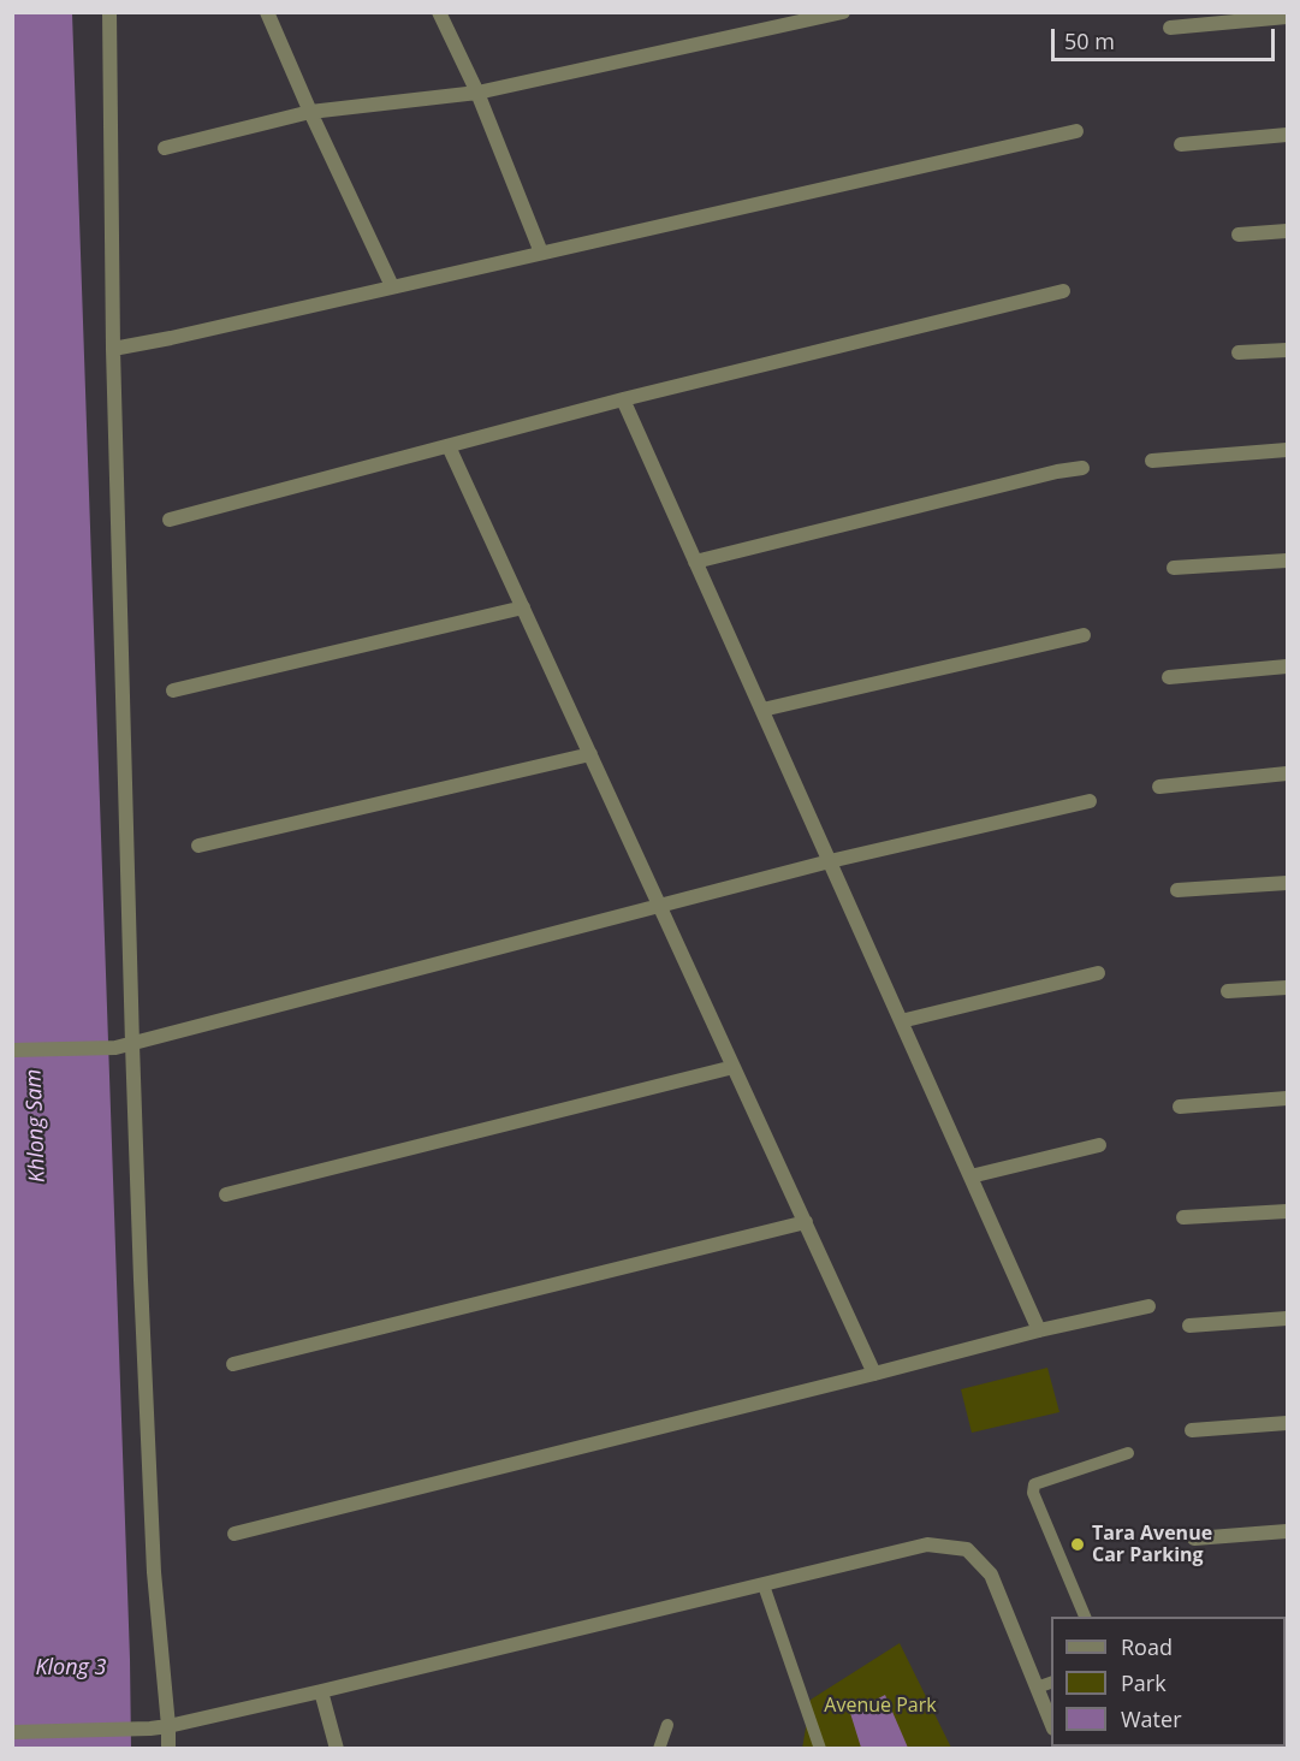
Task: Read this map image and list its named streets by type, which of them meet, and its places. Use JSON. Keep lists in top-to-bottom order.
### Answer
{
  "water": ["Khlong Sam", "Klong 3"],
  "parks": ["Avenue Park"],
  "places": ["Tara Avenue Car Parking"],
  "legend": ["Road", "Park", "Water"],
  "scale_bar": "50 m"
}
